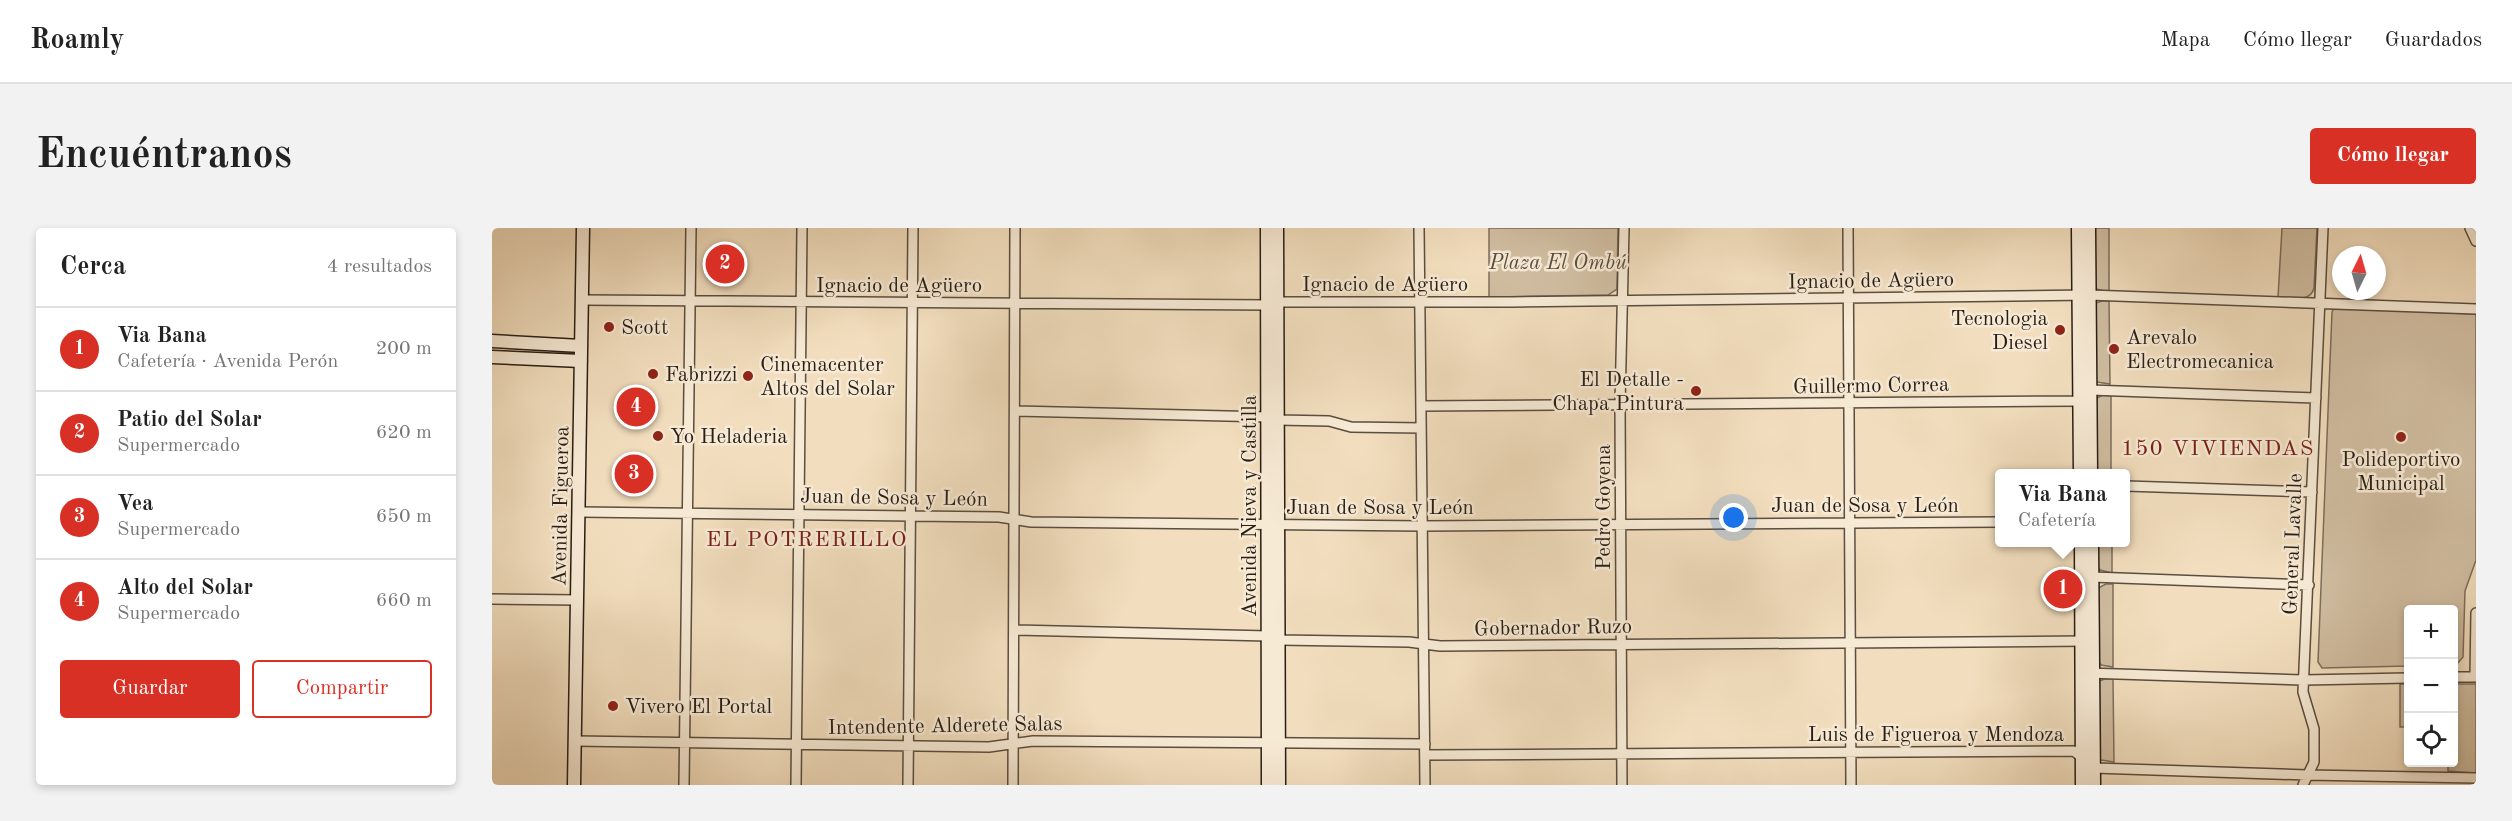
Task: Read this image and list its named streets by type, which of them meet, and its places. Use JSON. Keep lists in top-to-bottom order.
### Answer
{
  "streets": {
    "street": [
      "Ignacio de Agüero",
      "Guillermo Correa",
      "Juan de Sosa y León",
      "Avenida Figueroa",
      "Avenida Nieva y Castilla",
      "Pedro Goyena",
      "General Lavalle",
      "Gobernador Ruzo",
      "Intendente Alderete Salas",
      "Luis de Figueroa y Mendoza"
    ]
  },
  "crossings": [
    ["Ignacio de Agüero", "Avenida Figueroa"],
    ["Ignacio de Agüero", "Avenida Nieva y Castilla"],
    ["Ignacio de Agüero", "Pedro Goyena"],
    ["Ignacio de Agüero", "General Lavalle"],
    ["Guillermo Correa", "Pedro Goyena"],
    ["Juan de Sosa y León", "Avenida Figueroa"],
    ["Juan de Sosa y León", "Avenida Nieva y Castilla"],
    ["Juan de Sosa y León", "Pedro Goyena"],
    ["Avenida Figueroa", "Intendente Alderete Salas"],
    ["Avenida Nieva y Castilla", "Gobernador Ruzo"],
    ["Avenida Nieva y Castilla", "Intendente Alderete Salas"],
    ["Pedro Goyena", "Gobernador Ruzo"],
    ["Pedro Goyena", "Luis de Figueroa y Mendoza"]
  ],
  "districts": ["150 VIVIENDAS", "EL POTRERILLO"],
  "parks": ["Plaza El Ombú"],
  "places": [
    "Scott",
    "Tecnologia Diesel",
    "Arevalo Electromecanica",
    "Fabrizzi",
    "Cinemacenter Altos del Solar",
    "El Detalle - Chapa Pintura",
    "Yo Heladeria",
    "Polideportivo Municipal",
    "Vivero El Portal"
  ],
  "north": "top",
  "page": {
    "header": "Roamly",
    "nav": ["Mapa", "Cómo llegar", "Guardados"],
    "buttons": [
      "Cómo llegar",
      ["Guardar", "Compartir"]
    ],
    "title": "Encuéntranos",
    "heading": ["Cerca", "4 resultados"],
    "pins": [
      "2",
      "4",
      "3",
      "1"
    ],
    "list": [
      {
        "mark": "1",
        "name": "Via Bana",
        "note": "Cafetería · Avenida Perón",
        "value": "200 m"
      },
      {
        "mark": "2",
        "name": "Patio del Solar",
        "note": "Supermercado",
        "value": "620 m"
      },
      {
        "mark": "3",
        "name": "Vea",
        "note": "Supermercado",
        "value": "650 m"
      },
      {
        "mark": "4",
        "name": "Alto del Solar",
        "note": "Supermercado",
        "value": "660 m"
      }
    ],
    "popup": ["Via Bana", "Cafetería"],
    "map_buttons": ["+", "−"]
  }
}
